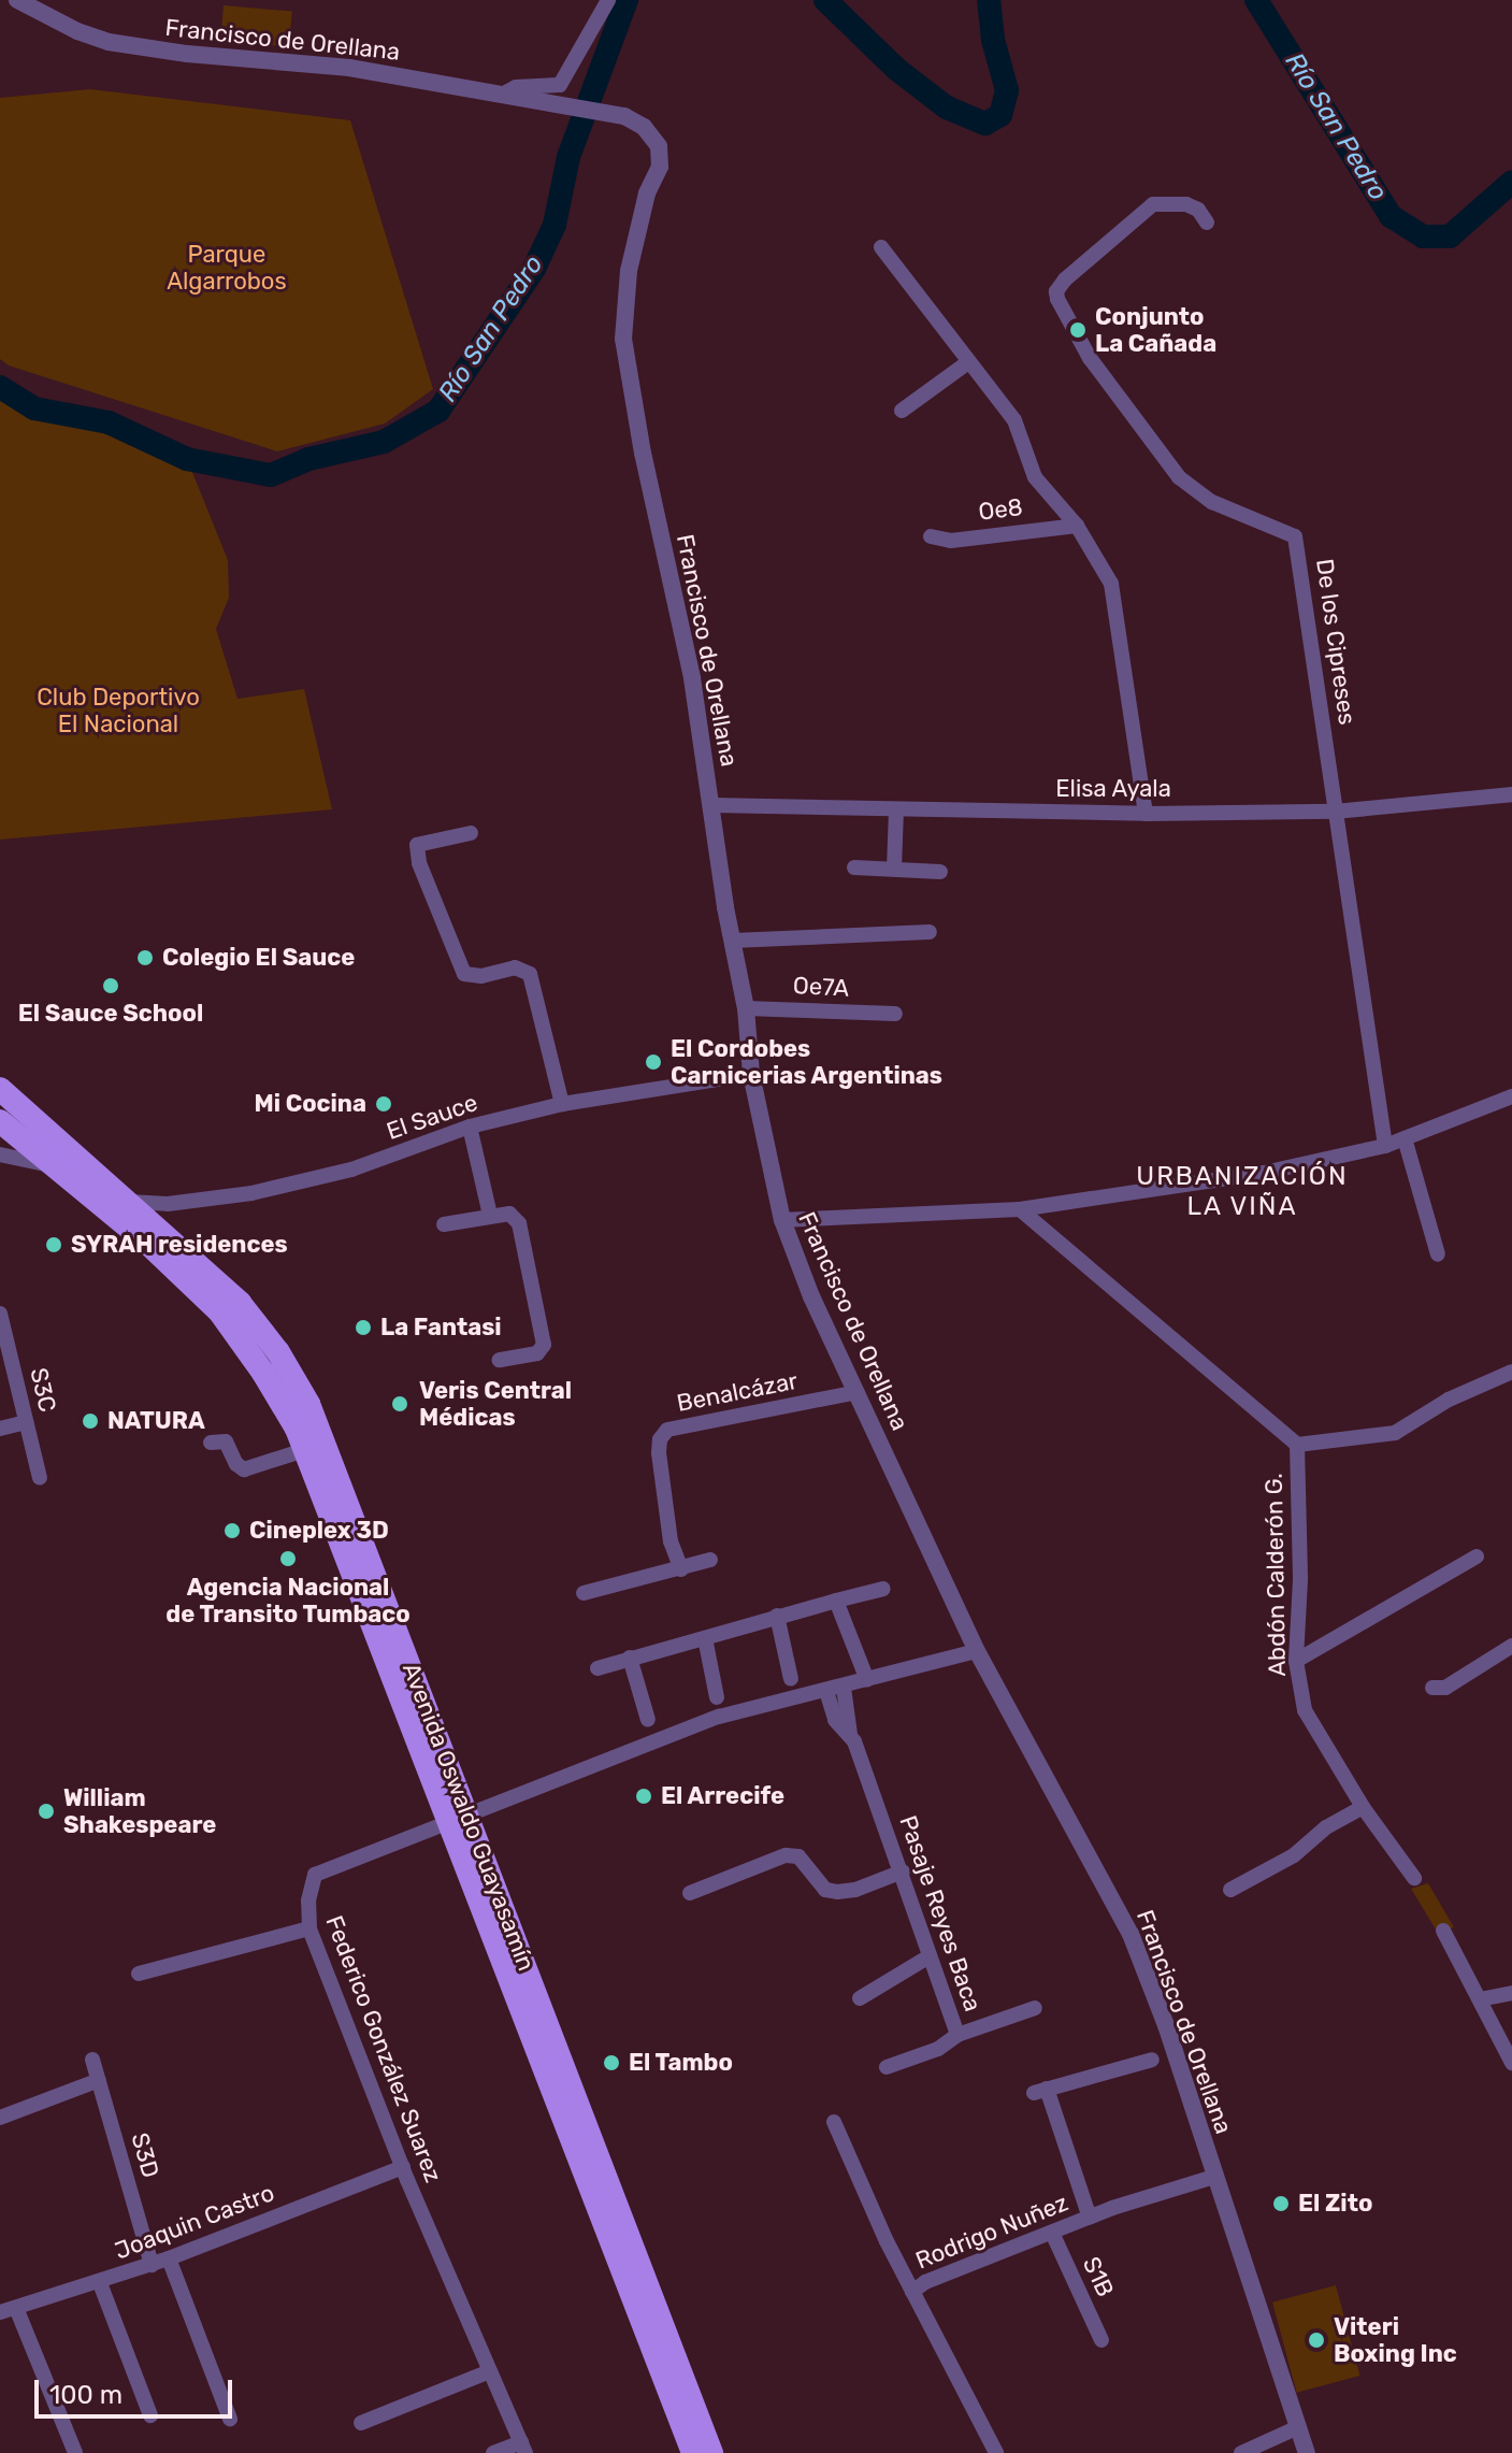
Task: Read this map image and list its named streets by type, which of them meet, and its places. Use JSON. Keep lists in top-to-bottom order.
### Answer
{
  "streets": {
    "main road": ["Avenida Oswaldo Guayasamín"],
    "street": [
      "Francisco de Orellana",
      "Oe8",
      "De los Cipreses",
      "Elisa Ayala",
      "Oe7A",
      "El Sauce",
      "S3C",
      "Benalcázar",
      "Abdón Calderón G.",
      "Pasaje Reyes Baca",
      "Federico González Suarez",
      "S3D",
      "Joaquin Castro",
      "Rodrigo Nuñez",
      "S1B"
    ]
  },
  "crossings": [
    ["Francisco de Orellana", "Elisa Ayala"],
    ["Francisco de Orellana", "Oe7A"],
    ["Francisco de Orellana", "El Sauce"],
    ["Francisco de Orellana", "Benalcázar"],
    ["Francisco de Orellana", "Federico González Suarez"],
    ["Francisco de Orellana", "Rodrigo Nuñez"],
    ["De los Cipreses", "Elisa Ayala"],
    ["El Sauce", "Avenida Oswaldo Guayasamín"],
    ["Avenida Oswaldo Guayasamín", "Federico González Suarez"],
    ["Pasaje Reyes Baca", "Federico González Suarez"],
    ["Federico González Suarez", "Joaquin Castro"],
    ["S3D", "Joaquin Castro"],
    ["Rodrigo Nuñez", "S1B"]
  ],
  "districts": ["URBANIZACIÓN LA VIÑA"],
  "water": ["Río San Pedro"],
  "parks": ["Parque Algarrobos", "Club Deportivo El Nacional"],
  "places": [
    "Conjunto La Cañada",
    "Colegio El Sauce",
    "El Sauce School",
    "El Cordobes Carnicerias Argentinas",
    "Mi Cocina",
    "SYRAH residences",
    "La Fantasi",
    "Veris Central Médicas",
    "NATURA",
    "Cineplex 3D",
    "Agencia Nacional de Transito Tumbaco",
    "El Arrecife",
    "William Shakespeare",
    "El Tambo",
    "El Zito",
    "Viteri Boxing Inc"
  ],
  "scale_bar": "100 m"
}
